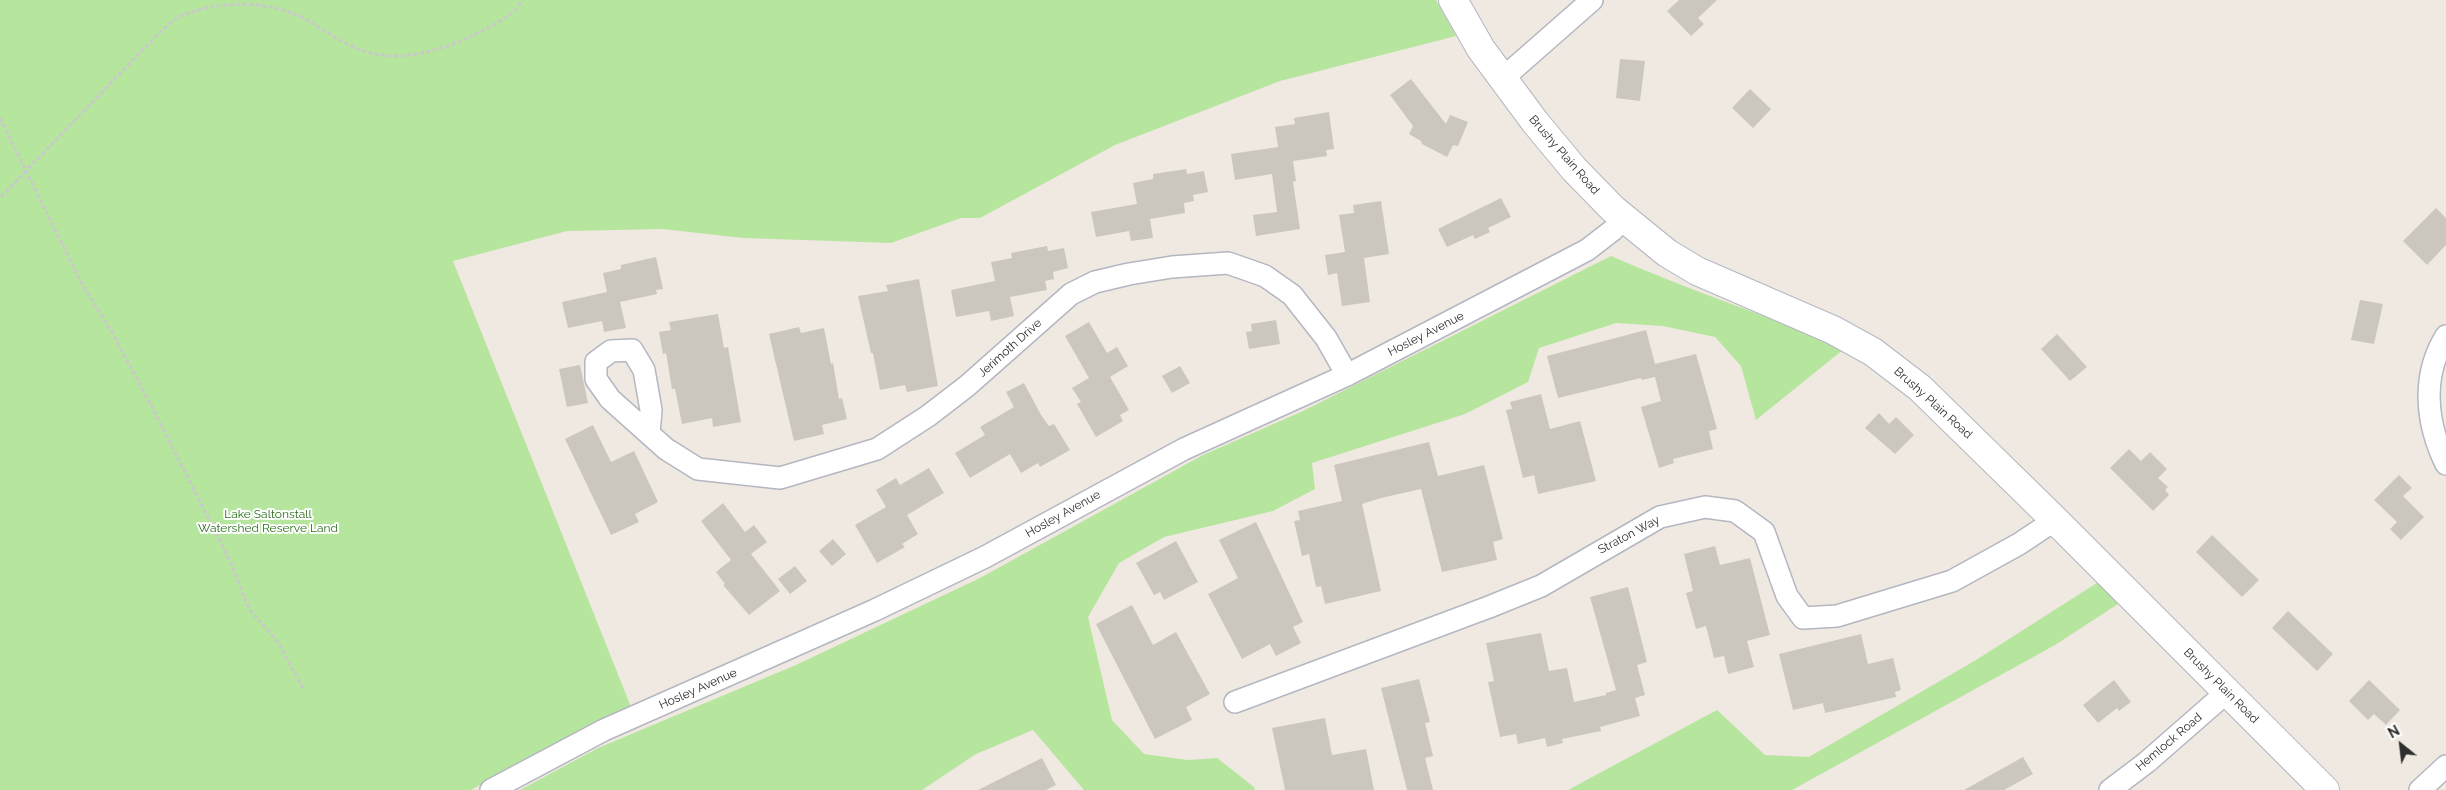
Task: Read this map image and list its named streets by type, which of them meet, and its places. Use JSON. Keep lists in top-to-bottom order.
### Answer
{
  "streets": {
    "main road": ["Brushy Plain Road"],
    "street": [
      "Hosley Avenue",
      "Jerimoth Drive",
      "Straton Way",
      "Hemlock Road"
    ]
  },
  "crossings": [
    ["Brushy Plain Road", "Hosley Avenue"],
    ["Brushy Plain Road", "Straton Way"],
    ["Brushy Plain Road", "Hemlock Road"],
    ["Hosley Avenue", "Jerimoth Drive"]
  ],
  "parks": ["Lake Saltonstall Watershed Reserve Land"],
  "north": "top left"
}
